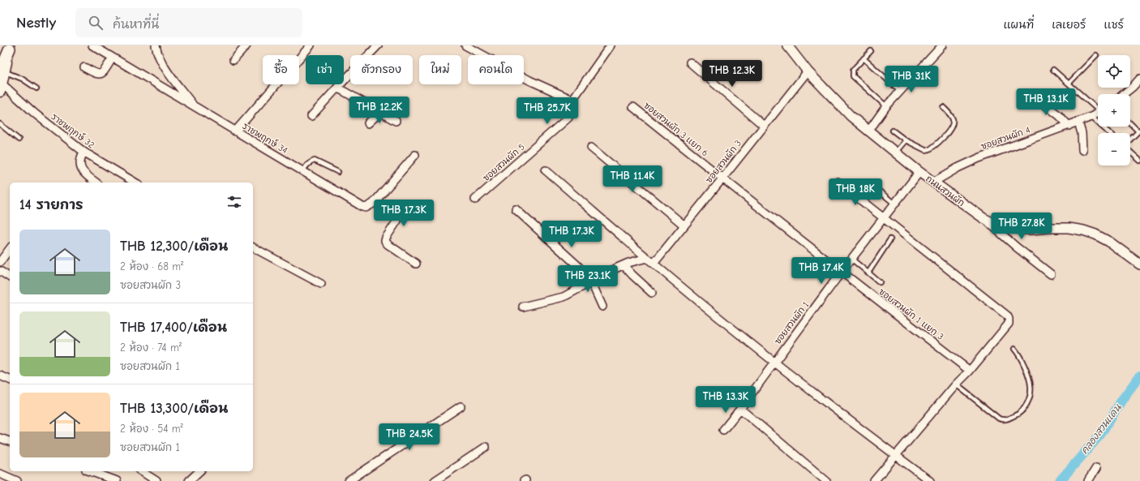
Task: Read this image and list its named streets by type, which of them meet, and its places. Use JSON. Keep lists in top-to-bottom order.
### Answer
{
  "streets": {
    "street": [
      "ซอยสวนผัก 3 แยก 6",
      "ราชพฤกษ์ 32",
      "ราชพฤกษ์ 34",
      "ซอยสวนผัก 4",
      "ซอยสวนผัก 3",
      "ซอยสวนผัก 5",
      "ถนนสวนผัก",
      "ซอยสวนผัก 1 แยก 3",
      "ซอยสวนผัก 1"
    ]
  },
  "crossings": [
    ["ซอยสวนผัก 3 แยก 6", "ซอยสวนผัก 3"],
    ["ซอยสวนผัก 3 แยก 6", "ซอยสวนผัก 1 แยก 3"],
    ["ซอยสวนผัก 3 แยก 6", "ซอยสวนผัก 1"],
    ["ซอยสวนผัก 4", "ถนนสวนผัก"],
    ["ซอยสวนผัก 3", "ถนนสวนผัก"],
    ["ถนนสวนผัก", "ซอยสวนผัก 1"],
    ["ซอยสวนผัก 1 แยก 3", "ซอยสวนผัก 1"]
  ],
  "water": ["คลองสวนแดน"],
  "page": {
    "header": "Nestly",
    "search": "ค้นหาที่นี่",
    "nav": ["แผนที่", "เลเยอร์", "แชร์"],
    "map_buttons": ["+", "−"],
    "chip": [
      "ซื้อ",
      "เช่า",
      "ตัวกรอง",
      "ใหม่",
      "คอนโด"
    ],
    "price": [
      "THB 12.3K",
      "THB 31K",
      "THB 13.1K",
      "THB 12.2K",
      "THB 25.7K",
      "THB 11.4K",
      "THB 18K",
      "THB 17.3K",
      "THB 27.8K",
      "THB 17.3K",
      "THB 17.4K",
      "THB 23.1K",
      "THB 13.3K",
      "THB 24.5K"
    ],
    "heading": "14 รายการ",
    "list": [
      {
        "name": "THB 12,300/เดือน",
        "note": "2 ห้อง · 68 m² · ซอยสวนผัก 3"
      },
      {
        "name": "THB 17,400/เดือน",
        "note": "2 ห้อง · 74 m² · ซอยสวนผัก 1"
      },
      {
        "name": "THB 13,300/เดือน",
        "note": "2 ห้อง · 54 m² · ซอยสวนผัก 1"
      }
    ]
  }
}
